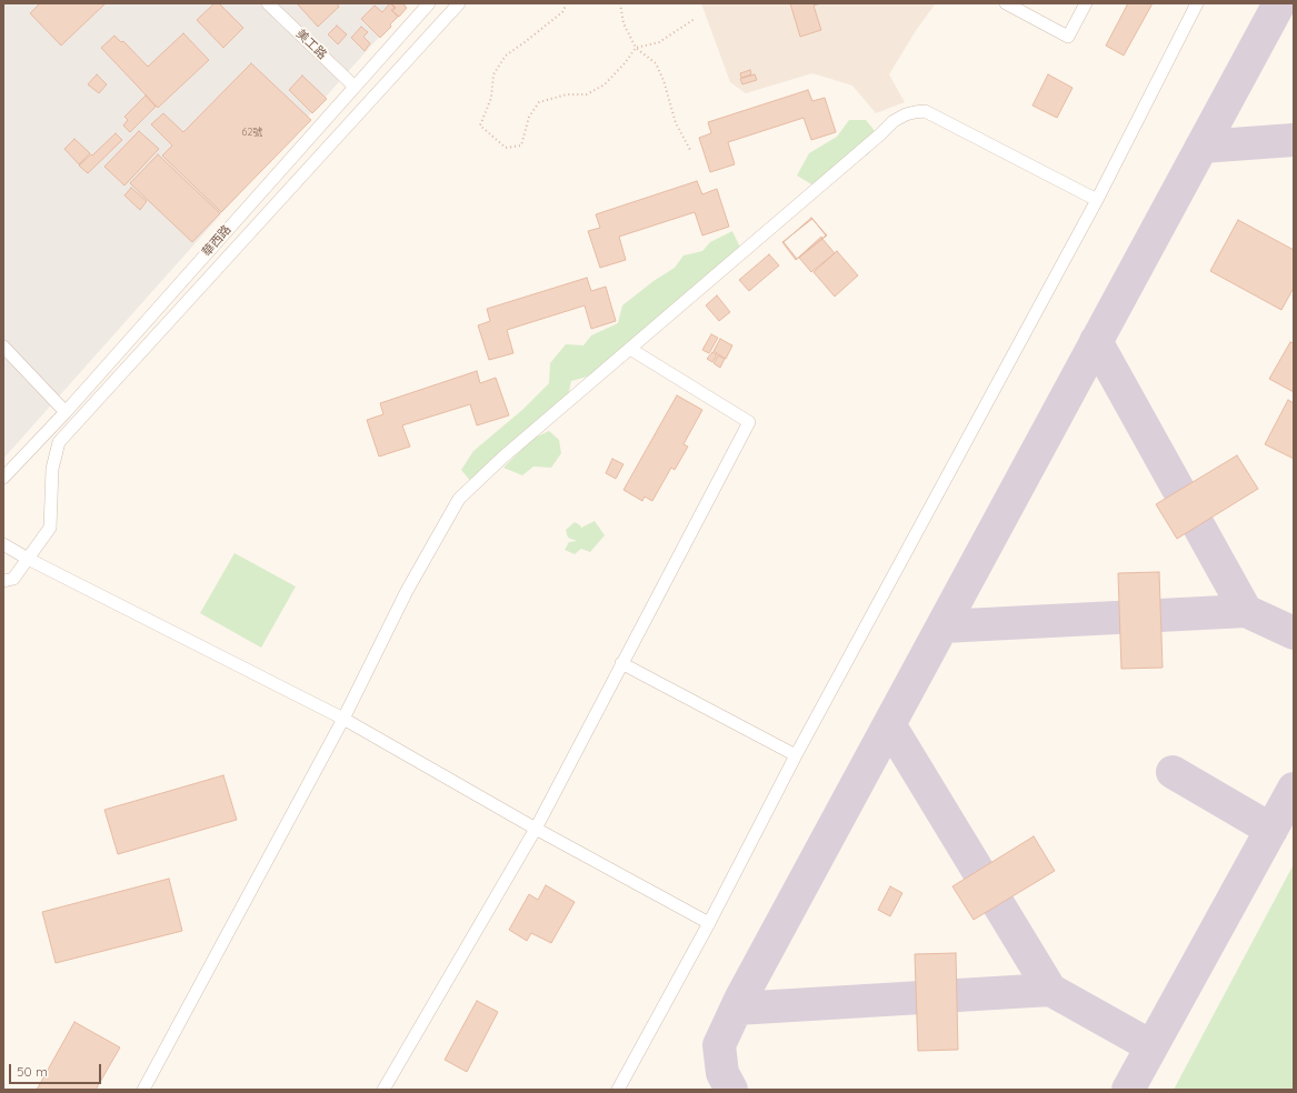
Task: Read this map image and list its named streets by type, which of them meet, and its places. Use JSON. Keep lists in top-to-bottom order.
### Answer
{
  "streets": {
    "street": ["美工路", "華西路"]
  },
  "crossings": [
    ["美工路", "華西路"]
  ],
  "house_numbers": ["62號"],
  "scale_bar": "50 m"
}
